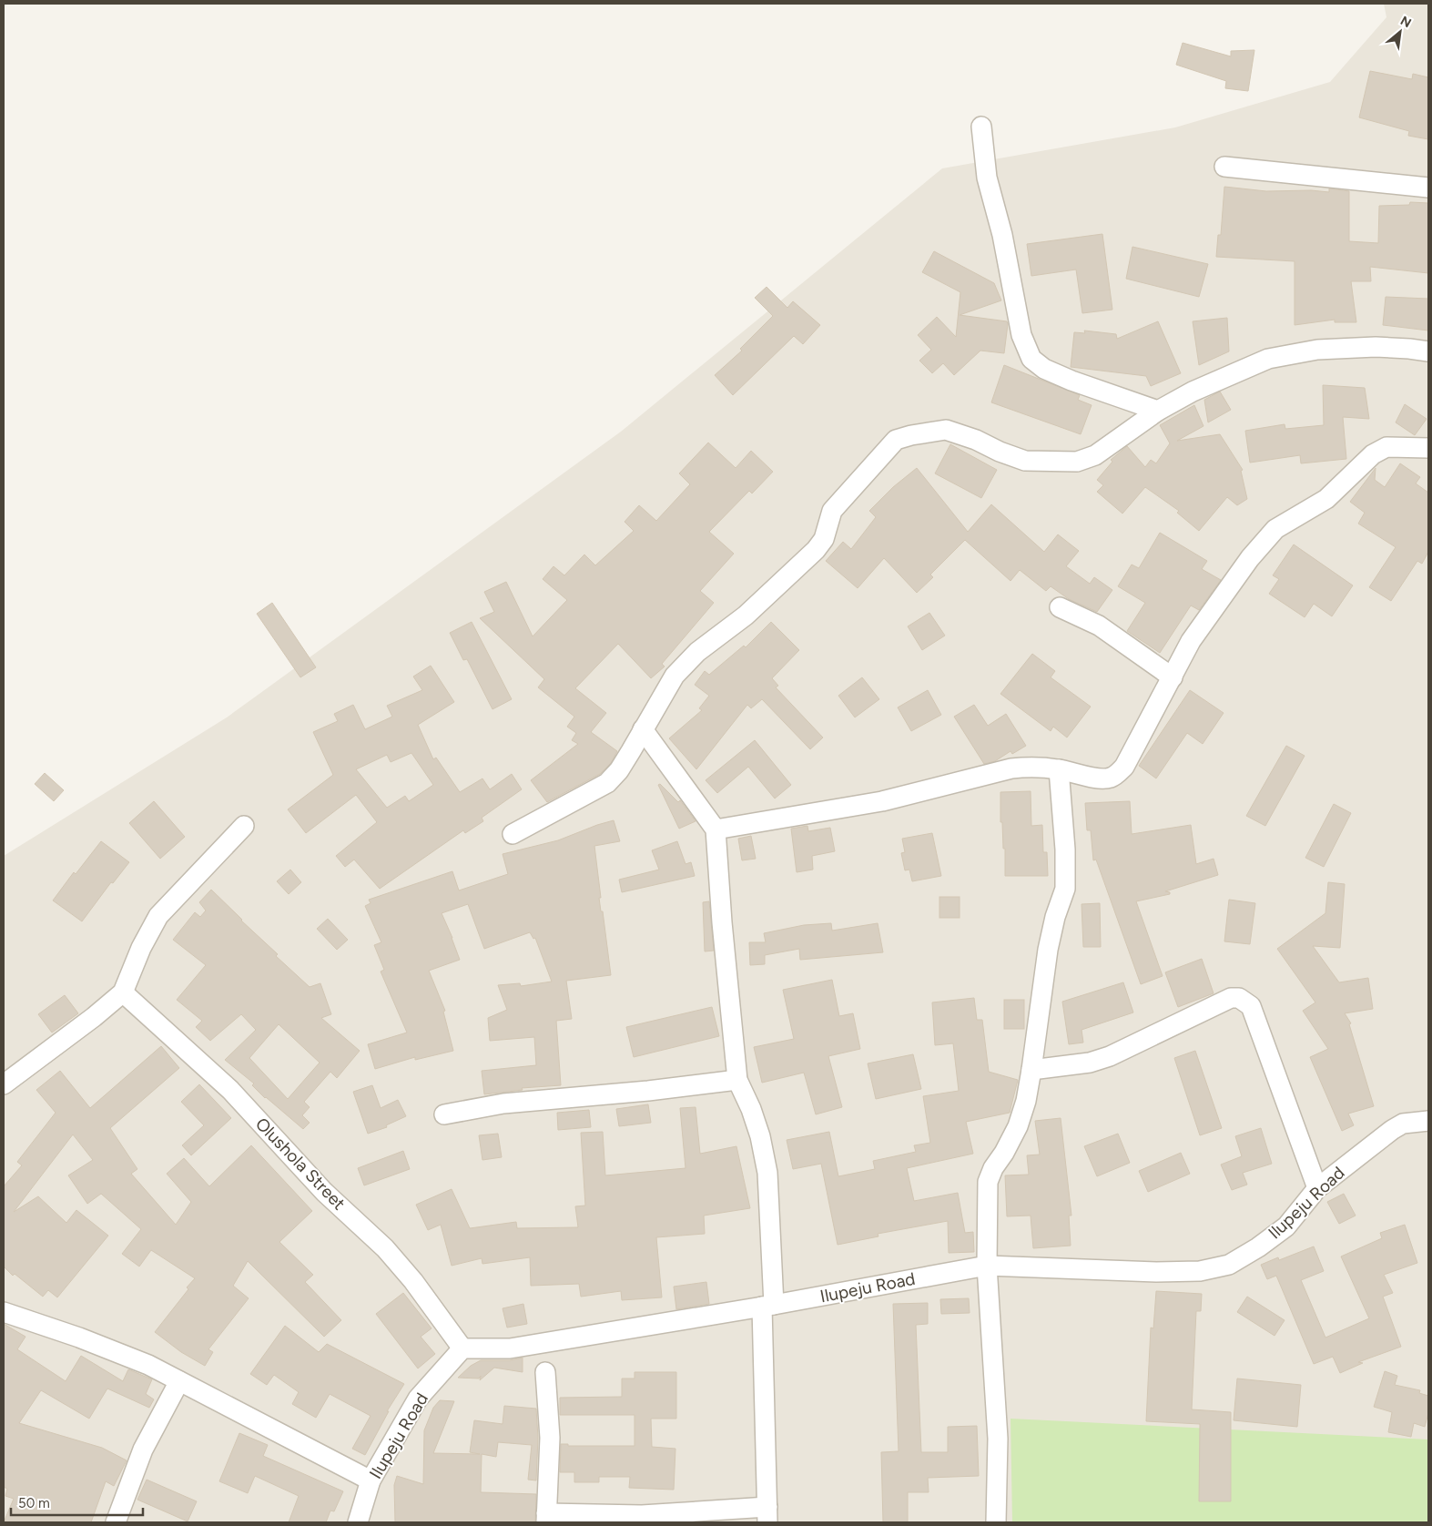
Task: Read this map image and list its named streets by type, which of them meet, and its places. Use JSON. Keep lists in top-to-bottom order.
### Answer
{
  "streets": {
    "street": ["Olushola Street", "Ilupeju Road"]
  },
  "crossings": [
    ["Olushola Street", "Ilupeju Road"]
  ],
  "scale_bar": "50 m",
  "north": "top right"
}
